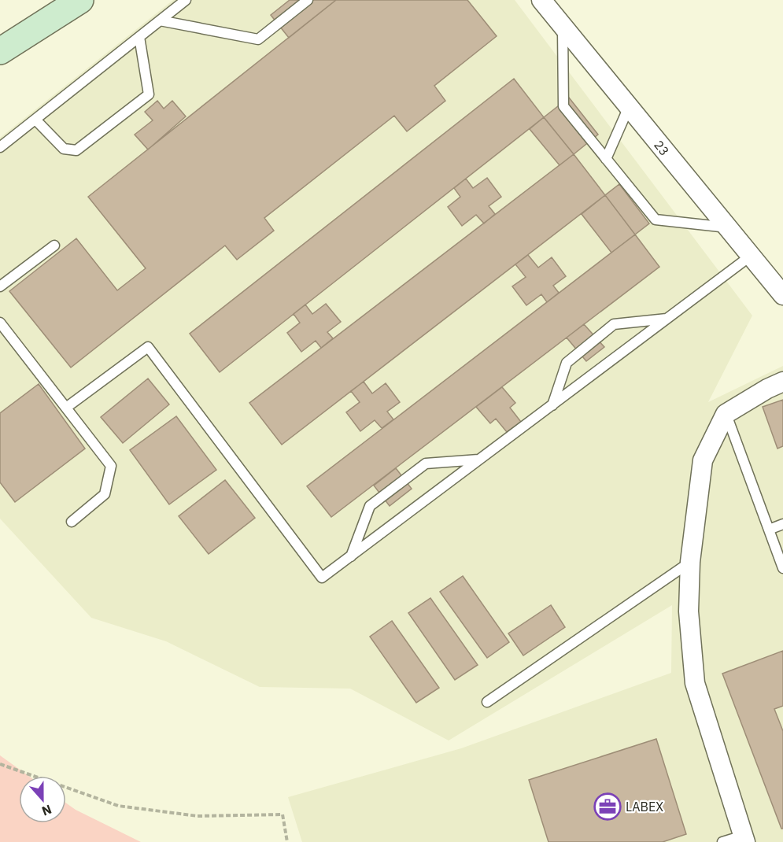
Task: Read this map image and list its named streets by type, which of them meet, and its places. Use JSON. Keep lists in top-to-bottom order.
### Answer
{
  "streets": {
    "street": ["23"]
  },
  "places": {
    "office": ["LABEX"]
  },
  "north": "bottom"
}
